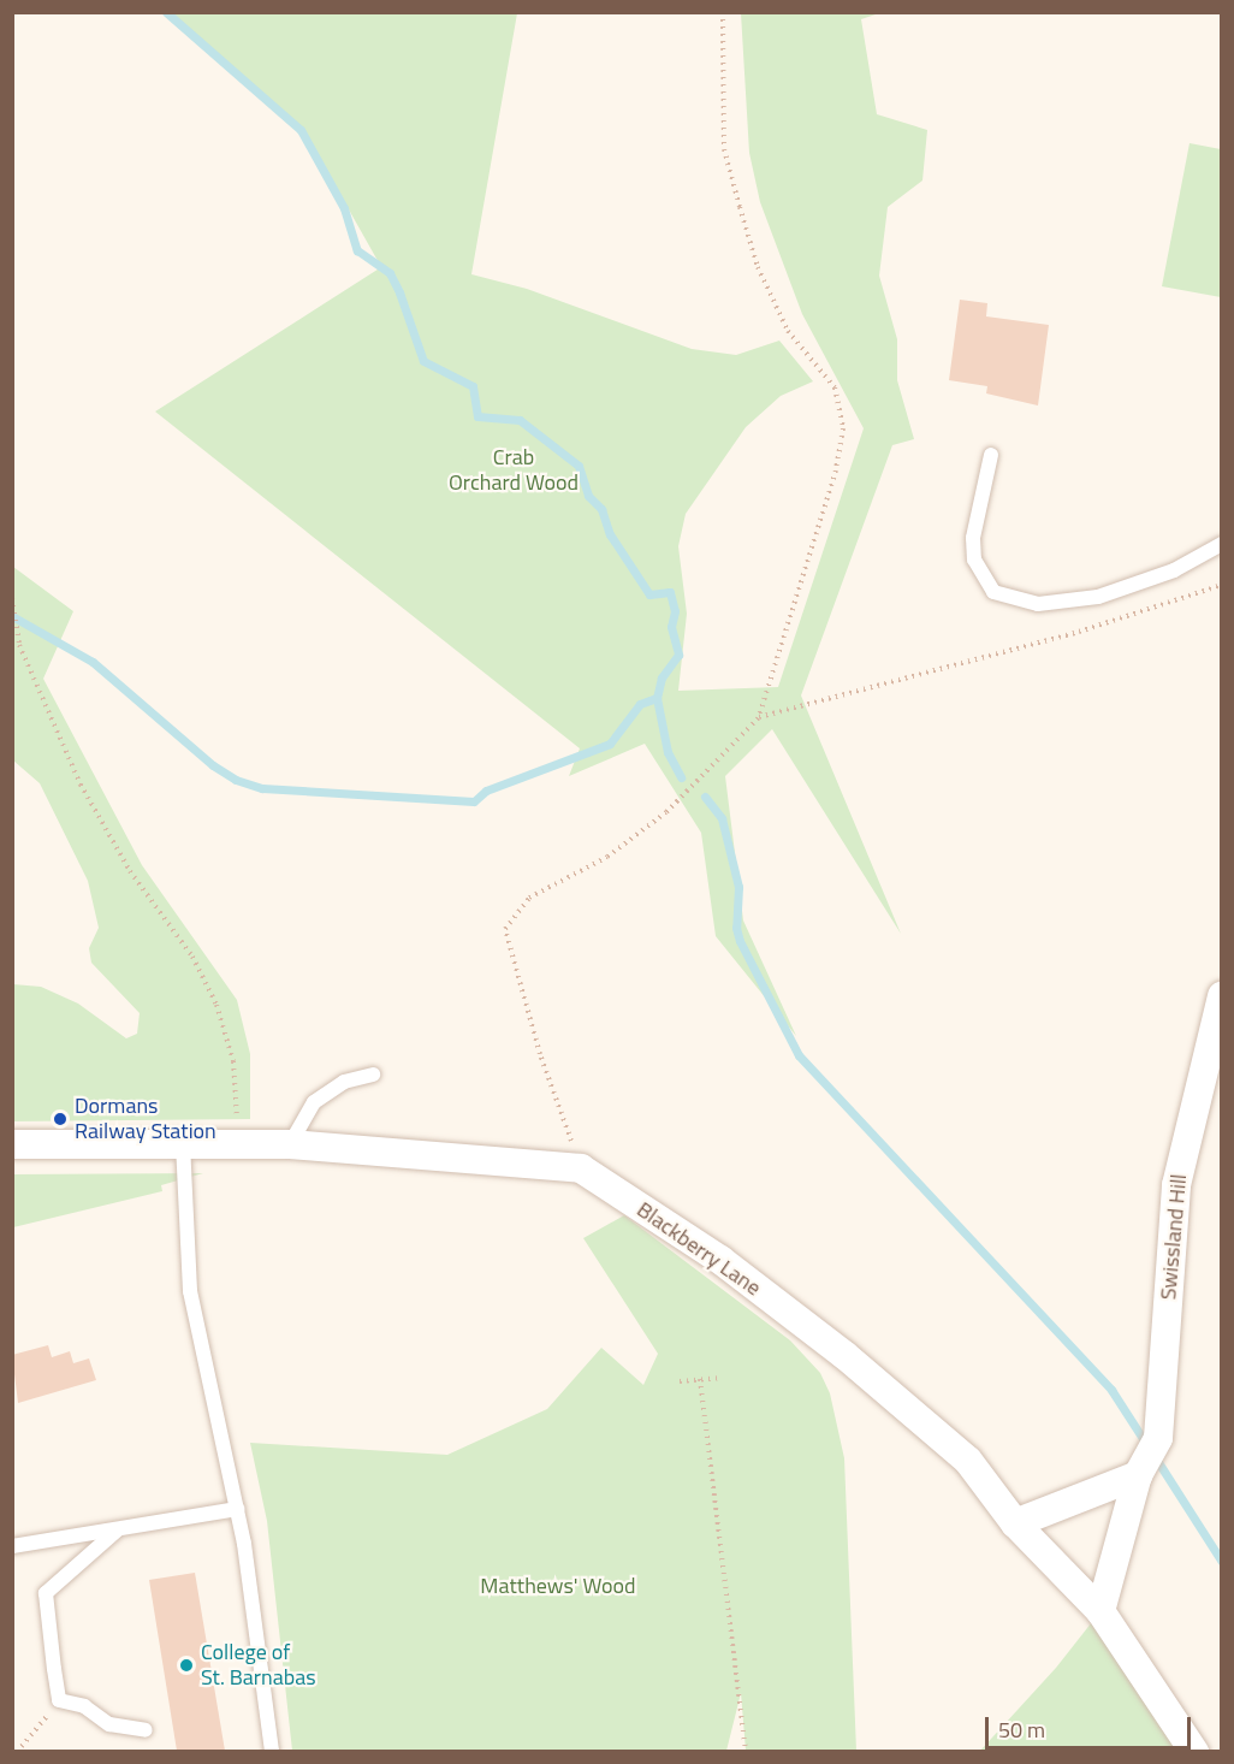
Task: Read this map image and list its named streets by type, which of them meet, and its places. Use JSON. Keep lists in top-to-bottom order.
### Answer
{
  "streets": {
    "street": ["Swissland Hill", "Blackberry Lane"]
  },
  "crossings": [
    ["Swissland Hill", "Blackberry Lane"]
  ],
  "parks": ["Crab Orchard Wood", "Matthews' Wood"],
  "places": ["Dormans Railway Station", "College of St. Barnabas"],
  "scale_bar": "50 m"
}
